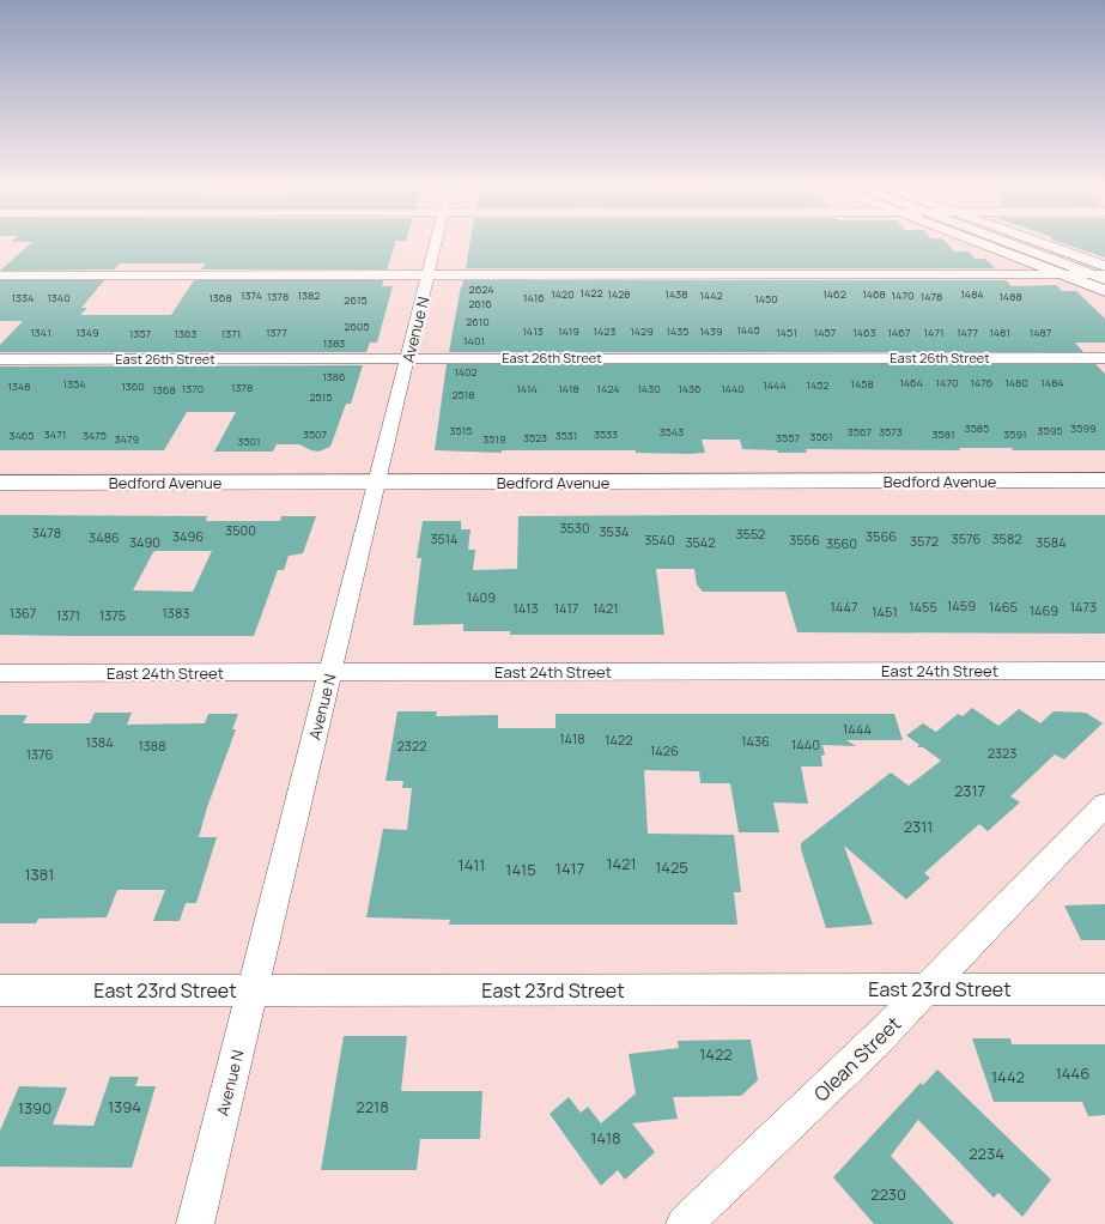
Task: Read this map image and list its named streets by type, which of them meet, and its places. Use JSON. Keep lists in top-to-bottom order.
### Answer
{
  "streets": {
    "main road": ["Bedford Avenue"],
    "street": [
      "Avenue N",
      "East 26th Street",
      "East 24th Street",
      "East 23rd Street",
      "Olean Street"
    ]
  },
  "crossings": [
    ["Avenue N", "East 26th Street"],
    ["Avenue N", "Bedford Avenue"],
    ["Avenue N", "East 24th Street"],
    ["Avenue N", "East 23rd Street"],
    ["East 23rd Street", "Olean Street"]
  ],
  "house_numbers": [
    "2624",
    "1422",
    "1420",
    "1428",
    "1438",
    "1462",
    "1468",
    "1484",
    "1374",
    "1382",
    "1442",
    "1470",
    "1378",
    "1478",
    "1488",
    "1334",
    "1340",
    "1368",
    "1416",
    "1450",
    "2615",
    "2616",
    "2610",
    "2605",
    "1445",
    "1413",
    "1419",
    "1423",
    "1429",
    "1435",
    "1439",
    "1341",
    "1349",
    "1377",
    "1451",
    "1457",
    "1463",
    "1467",
    "1471",
    "1477",
    "1481",
    "1487",
    "1357",
    "1363",
    "1371",
    "1401",
    "1383",
    "1402",
    "1386",
    "1464",
    "1470",
    "1476",
    "1480",
    "1484",
    "1354",
    "1458",
    "1444",
    "1452",
    "1348",
    "1360",
    "1378",
    "1370",
    "1414",
    "1418",
    "1424",
    "1430",
    "1436",
    "1440",
    "1368",
    "2518",
    "2515",
    "3585",
    "3599",
    "3515",
    "3595",
    "3543",
    "3567",
    "3573",
    "3471",
    "3507",
    "3533",
    "3581",
    "3591",
    "3465",
    "3475",
    "3531",
    "3561",
    "3523",
    "3557",
    "3479",
    "3519",
    "3501",
    "3530",
    "3500",
    "3534",
    "3478",
    "3552",
    "3496",
    "3566",
    "3486",
    "3514",
    "3576",
    "3582",
    "3540",
    "3556",
    "3572",
    "3490",
    "3542",
    "3584",
    "3560",
    "1409",
    "1459",
    "1447",
    "1455",
    "1465",
    "1473",
    "1413",
    "1417",
    "1421",
    "1469",
    "1451",
    "1367",
    "1383",
    "1371",
    "1375",
    "1444",
    "1418",
    "1422",
    "1436",
    "1384",
    "1440",
    "1388",
    "2322",
    "1426",
    "2323",
    "1376",
    "2317",
    "2311",
    "1421",
    "1411",
    "1425",
    "1417",
    "1415",
    "1381",
    "1422",
    "1446",
    "1442",
    "1394",
    "2218",
    "1390",
    "1418",
    "2234",
    "2230"
  ]
}
